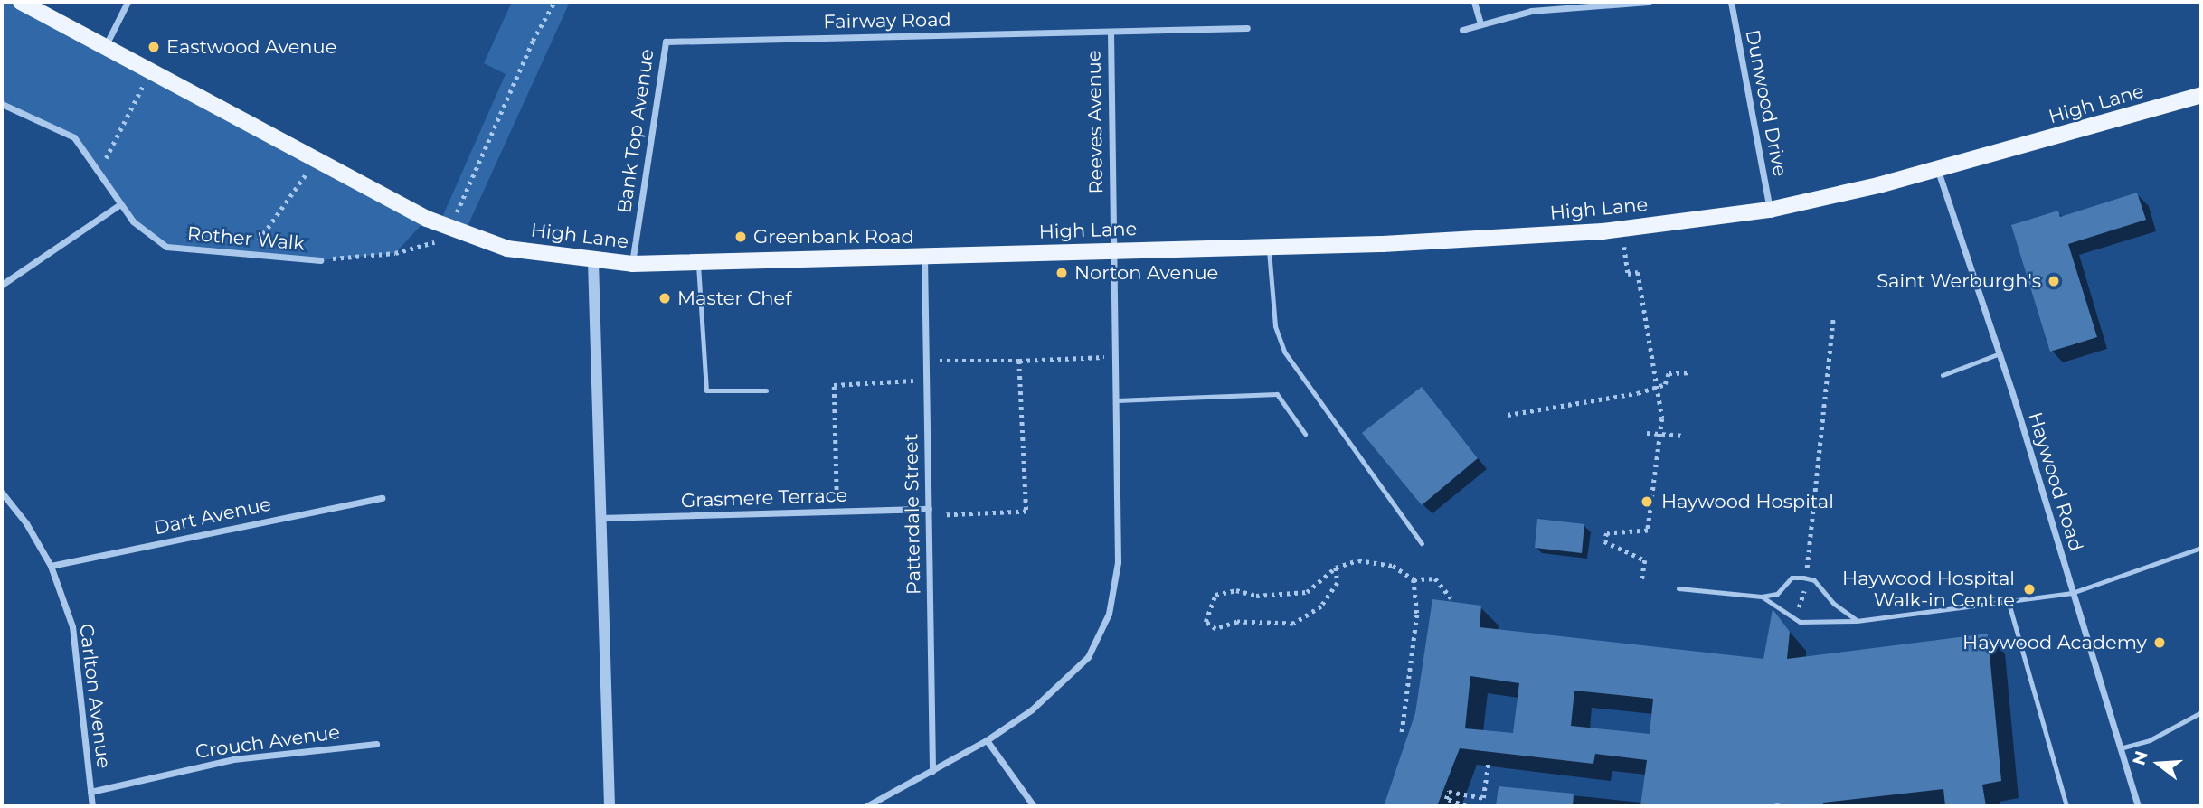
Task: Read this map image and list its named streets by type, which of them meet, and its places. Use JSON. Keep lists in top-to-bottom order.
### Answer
{
  "streets": {
    "main road": ["High Lane"],
    "street": [
      "Fairway Road",
      "Dunwood Drive",
      "Reeves Avenue",
      "Bank Top Avenue",
      "Rother Walk",
      "Haywood Road",
      "Grasmere Terrace",
      "Patterdale Street",
      "Dart Avenue",
      "Carlton Avenue",
      "Crouch Avenue"
    ]
  },
  "crossings": [
    ["Fairway Road", "Reeves Avenue"],
    ["Fairway Road", "Bank Top Avenue"],
    ["Dunwood Drive", "High Lane"],
    ["High Lane", "Reeves Avenue"],
    ["High Lane", "Bank Top Avenue"],
    ["High Lane", "Haywood Road"],
    ["High Lane", "Patterdale Street"],
    ["Grasmere Terrace", "Patterdale Street"],
    ["Dart Avenue", "Carlton Avenue"],
    ["Carlton Avenue", "Crouch Avenue"]
  ],
  "places": [
    "Eastwood Avenue",
    "Greenbank Road",
    "Norton Avenue",
    "Saint Werburgh's",
    "Master Chef",
    "Haywood Hospital",
    "Haywood Hospital Walk-in Centre",
    "Haywood Academy"
  ],
  "north": "left"
}
